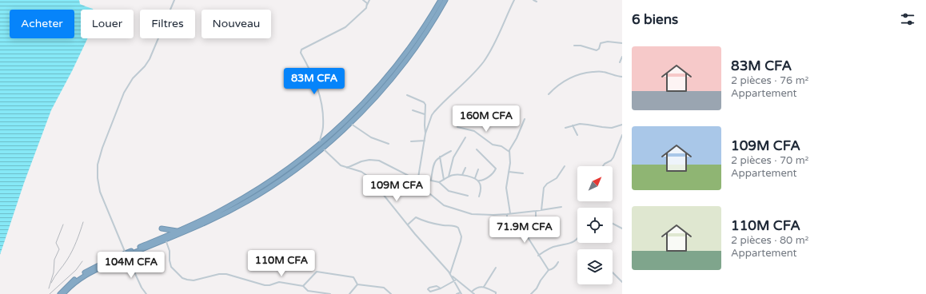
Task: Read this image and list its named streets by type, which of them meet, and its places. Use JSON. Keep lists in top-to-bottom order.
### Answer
{
  "north": "top right",
  "page": {
    "heading": "6 biens",
    "chip": [
      "Acheter",
      "Louer",
      "Filtres",
      "Nouveau"
    ],
    "list": [
      {
        "name": "83M CFA",
        "note": "2 pièces · 76 m² · Appartement"
      },
      {
        "name": "109M CFA",
        "note": "2 pièces · 70 m² · Appartement"
      },
      {
        "name": "110M CFA",
        "note": "2 pièces · 80 m² · Appartement"
      }
    ],
    "price": [
      "83M CFA",
      "160M CFA",
      "109M CFA",
      "71.9M CFA",
      "110M CFA",
      "104M CFA"
    ]
  }
}
